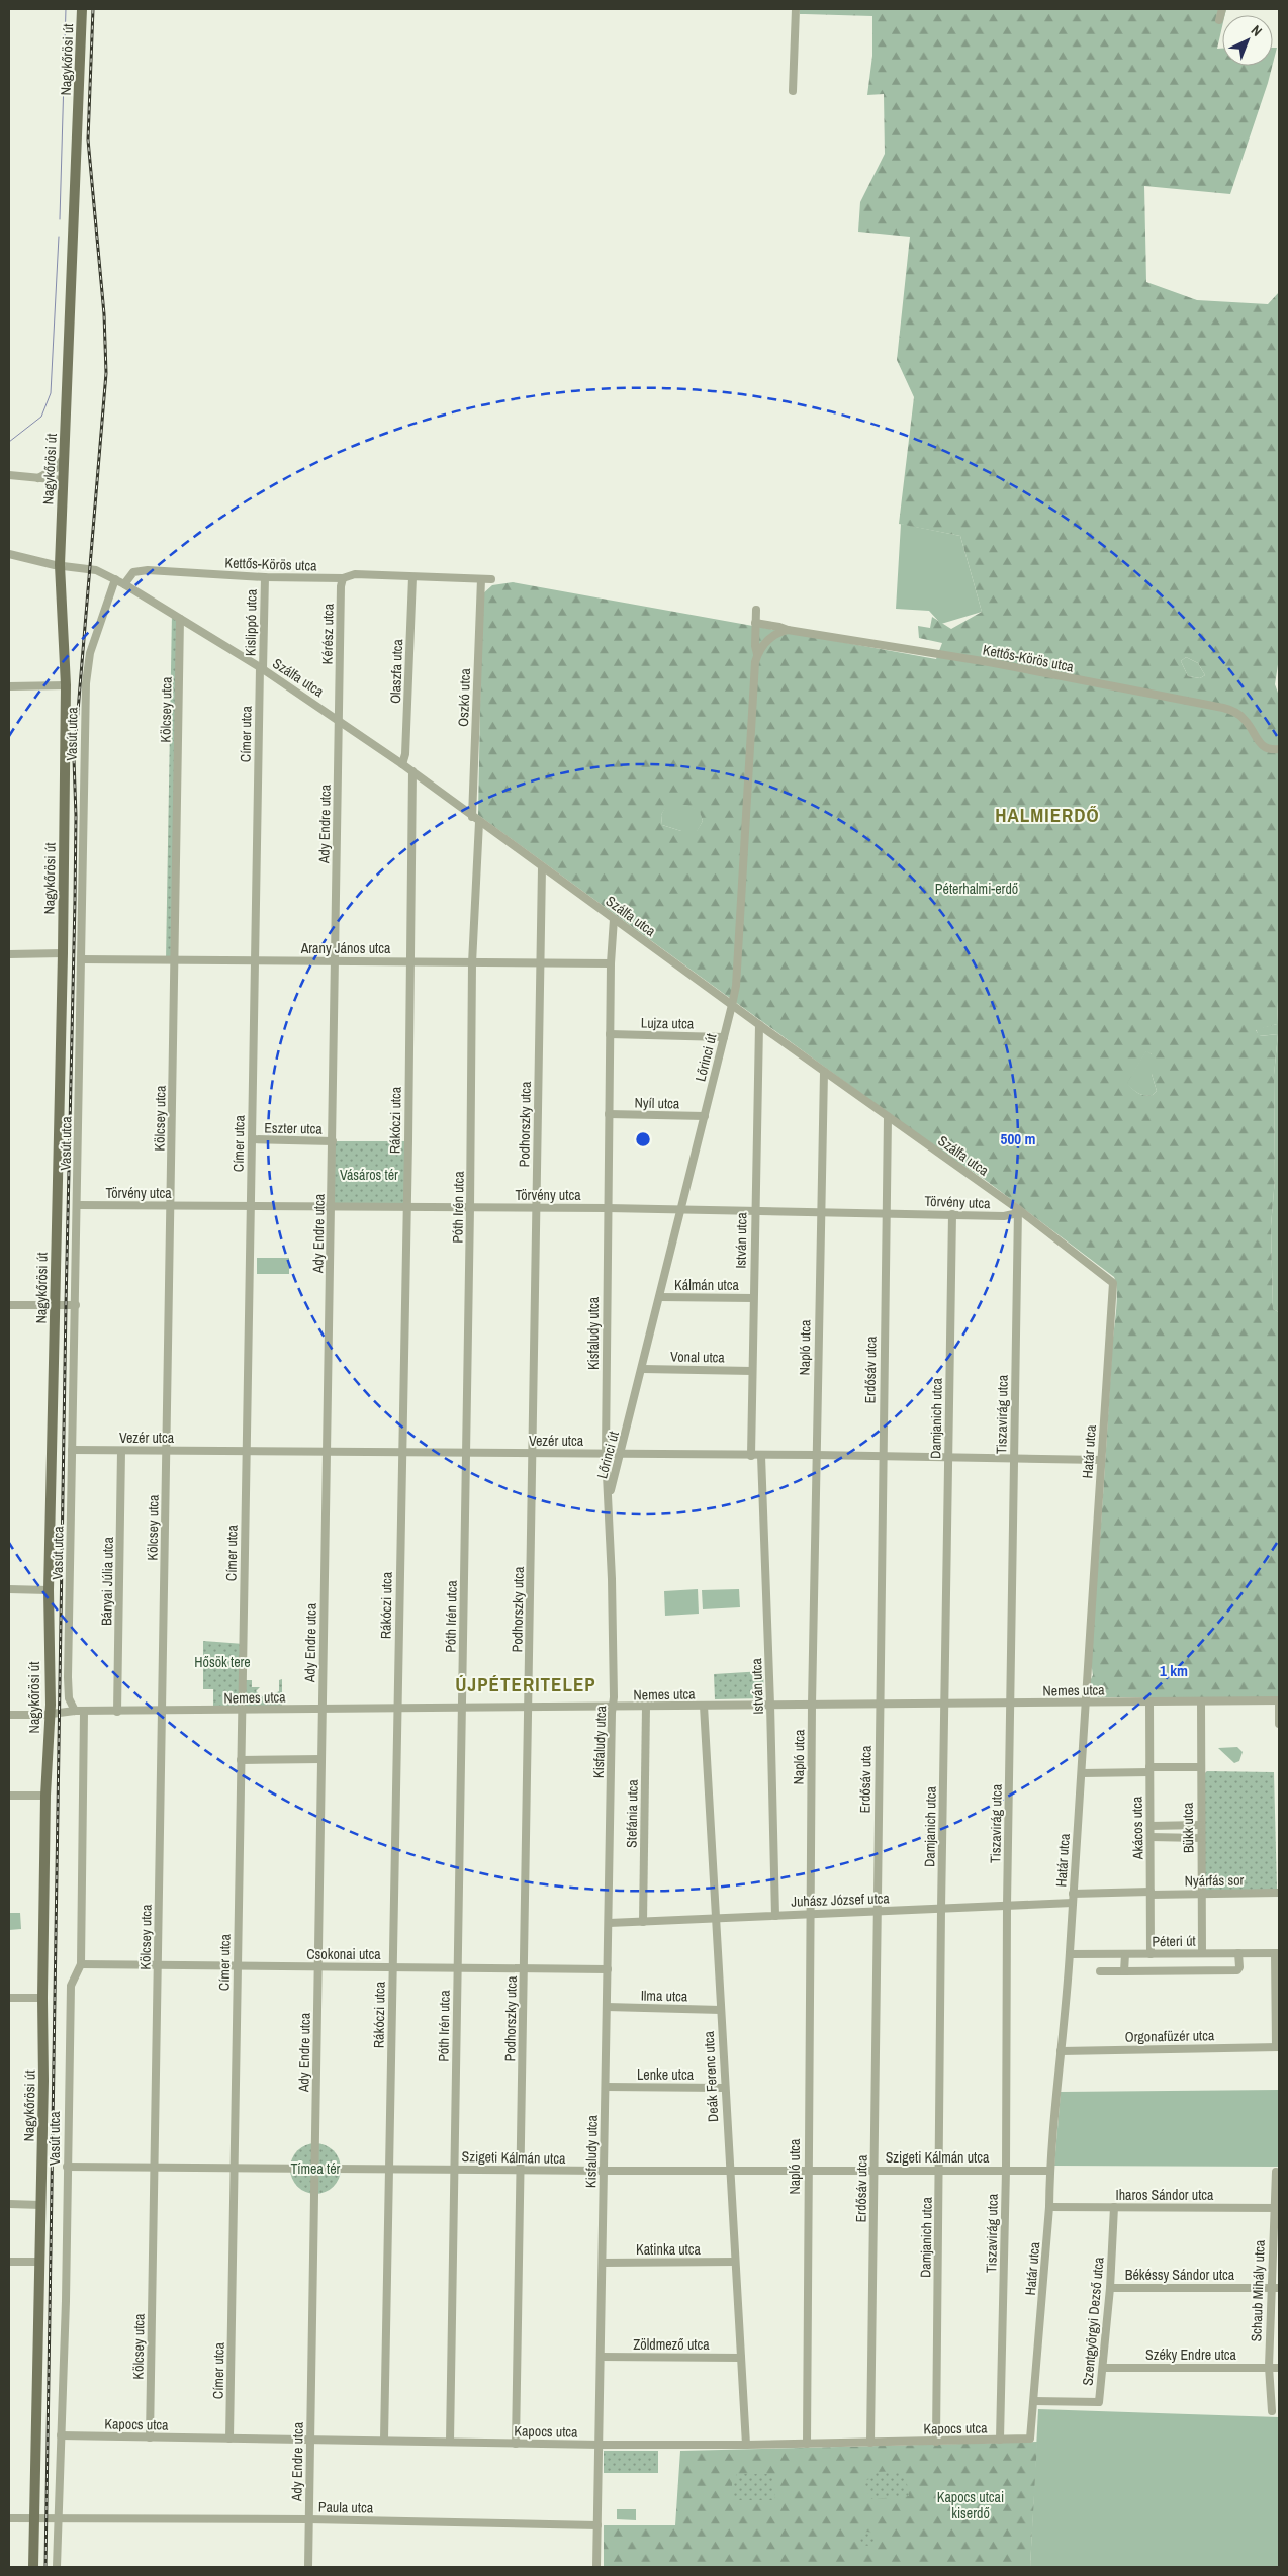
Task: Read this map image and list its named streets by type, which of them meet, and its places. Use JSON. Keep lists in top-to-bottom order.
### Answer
{
  "streets": {
    "main road": ["Nagykőrösi út"],
    "street": [
      "Kettős-Körös utca",
      "Kislippó utca",
      "Kérész utca",
      "Olaszfa utca",
      "Szálfa utca",
      "Oszkó utca",
      "Kölcsey utca",
      "Vasút utca",
      "Címer utca",
      "Ady Endre utca",
      "Arany János utca",
      "Lujza utca",
      "Lőrinci út",
      "Nyíl utca",
      "Rákóczi utca",
      "Podhorszky utca",
      "Eszter utca",
      "Törvény utca",
      "Póth Irén utca",
      "István utca",
      "Kálmán utca",
      "Kisfaludy utca",
      "Napló utca",
      "Vonal utca",
      "Erdősáv utca",
      "Tiszavirág utca",
      "Damjanich utca",
      "Vezér utca",
      "Határ utca",
      "Bányai Júlia utca",
      "Nemes utca",
      "Stefánia utca",
      "Akácos utca",
      "Bükk utca",
      "Nyárfás sor",
      "Juhász József utca",
      "Péteri út",
      "Csokonai utca",
      "Ilma utca",
      "Orgonafüzér utca",
      "Lenke utca",
      "Deák Ferenc utca",
      "Szigeti Kálmán utca",
      "Iharos Sándor utca",
      "Katinka utca",
      "Békéssy Sándor utca",
      "Schaub Mihály utca",
      "Szentgyörgyi Dezső utca",
      "Zöldmező utca",
      "Széky Endre utca",
      "Kapocs utca",
      "Paula utca"
    ]
  },
  "crossings": [
    ["Nagykőrösi út", "Nemes utca"],
    ["Nagykőrösi út", "Paula utca"],
    ["Kettős-Körös utca", "Kislippó utca"],
    ["Kettős-Körös utca", "Kérész utca"],
    ["Kettős-Körös utca", "Olaszfa utca"],
    ["Kettős-Körös utca", "Szálfa utca"],
    ["Kettős-Körös utca", "Oszkó utca"],
    ["Kettős-Körös utca", "Lőrinci út"],
    ["Kislippó utca", "Szálfa utca"],
    ["Kislippó utca", "Címer utca"],
    ["Kérész utca", "Szálfa utca"],
    ["Kérész utca", "Ady Endre utca"],
    ["Olaszfa utca", "Szálfa utca"],
    ["Szálfa utca", "Oszkó utca"],
    ["Szálfa utca", "Kölcsey utca"],
    ["Szálfa utca", "Címer utca"],
    ["Szálfa utca", "Ady Endre utca"],
    ["Szálfa utca", "Lőrinci út"],
    ["Szálfa utca", "Rákóczi utca"],
    ["Szálfa utca", "Podhorszky utca"],
    ["Szálfa utca", "Törvény utca"],
    ["Szálfa utca", "Póth Irén utca"],
    ["Szálfa utca", "István utca"],
    ["Szálfa utca", "Kisfaludy utca"],
    ["Szálfa utca", "Napló utca"],
    ["Szálfa utca", "Erdősáv utca"],
    ["Szálfa utca", "Tiszavirág utca"],
    ["Szálfa utca", "Határ utca"],
    ["Kölcsey utca", "Arany János utca"],
    ["Kölcsey utca", "Törvény utca"],
    ["Kölcsey utca", "Vezér utca"],
    ["Kölcsey utca", "Nemes utca"],
    ["Kölcsey utca", "Csokonai utca"],
    ["Kölcsey utca", "Szigeti Kálmán utca"],
    ["Kölcsey utca", "Kapocs utca"],
    ["Vasút utca", "Arany János utca"],
    ["Vasút utca", "Törvény utca"],
    ["Vasút utca", "Vezér utca"],
    ["Vasút utca", "Nemes utca"],
    ["Vasút utca", "Csokonai utca"],
    ["Vasút utca", "Szigeti Kálmán utca"],
    ["Vasút utca", "Kapocs utca"],
    ["Vasút utca", "Paula utca"],
    ["Címer utca", "Arany János utca"],
    ["Címer utca", "Eszter utca"],
    ["Címer utca", "Törvény utca"],
    ["Címer utca", "Vezér utca"],
    ["Címer utca", "Nemes utca"],
    ["Címer utca", "Csokonai utca"],
    ["Címer utca", "Szigeti Kálmán utca"],
    ["Címer utca", "Kapocs utca"],
    ["Ady Endre utca", "Arany János utca"],
    ["Ady Endre utca", "Eszter utca"],
    ["Ady Endre utca", "Törvény utca"],
    ["Ady Endre utca", "Vezér utca"],
    ["Ady Endre utca", "Nemes utca"],
    ["Ady Endre utca", "Csokonai utca"],
    ["Ady Endre utca", "Szigeti Kálmán utca"],
    ["Ady Endre utca", "Kapocs utca"],
    ["Ady Endre utca", "Paula utca"],
    ["Arany János utca", "Rákóczi utca"],
    ["Arany János utca", "Podhorszky utca"],
    ["Arany János utca", "Póth Irén utca"],
    ["Arany János utca", "Kisfaludy utca"],
    ["Lujza utca", "Lőrinci út"],
    ["Lujza utca", "Kisfaludy utca"],
    ["Lőrinci út", "Nyíl utca"],
    ["Lőrinci út", "Törvény utca"],
    ["Lőrinci út", "Kálmán utca"],
    ["Lőrinci út", "Kisfaludy utca"],
    ["Lőrinci út", "Vonal utca"],
    ["Lőrinci út", "Vezér utca"],
    ["Nyíl utca", "Kisfaludy utca"],
    ["Rákóczi utca", "Törvény utca"],
    ["Rákóczi utca", "Vezér utca"],
    ["Rákóczi utca", "Nemes utca"],
    ["Rákóczi utca", "Csokonai utca"],
    ["Rákóczi utca", "Szigeti Kálmán utca"],
    ["Rákóczi utca", "Kapocs utca"],
    ["Podhorszky utca", "Törvény utca"],
    ["Podhorszky utca", "Vezér utca"],
    ["Podhorszky utca", "Nemes utca"],
    ["Podhorszky utca", "Csokonai utca"],
    ["Podhorszky utca", "Szigeti Kálmán utca"],
    ["Podhorszky utca", "Kapocs utca"],
    ["Törvény utca", "Póth Irén utca"],
    ["Törvény utca", "István utca"],
    ["Törvény utca", "Kisfaludy utca"],
    ["Törvény utca", "Napló utca"],
    ["Törvény utca", "Erdősáv utca"],
    ["Törvény utca", "Tiszavirág utca"],
    ["Törvény utca", "Damjanich utca"],
    ["Póth Irén utca", "Vezér utca"],
    ["Póth Irén utca", "Nemes utca"],
    ["Póth Irén utca", "Csokonai utca"],
    ["Póth Irén utca", "Szigeti Kálmán utca"],
    ["Póth Irén utca", "Kapocs utca"],
    ["István utca", "Kálmán utca"],
    ["István utca", "Vonal utca"],
    ["István utca", "Vezér utca"],
    ["István utca", "Nemes utca"],
    ["István utca", "Juhász József utca"],
    ["Kisfaludy utca", "Vezér utca"],
    ["Kisfaludy utca", "Nemes utca"],
    ["Kisfaludy utca", "Juhász József utca"],
    ["Kisfaludy utca", "Csokonai utca"],
    ["Kisfaludy utca", "Ilma utca"],
    ["Kisfaludy utca", "Lenke utca"],
    ["Kisfaludy utca", "Szigeti Kálmán utca"],
    ["Kisfaludy utca", "Katinka utca"],
    ["Kisfaludy utca", "Zöldmező utca"],
    ["Kisfaludy utca", "Kapocs utca"],
    ["Kisfaludy utca", "Paula utca"],
    ["Napló utca", "Vezér utca"],
    ["Napló utca", "Nemes utca"],
    ["Napló utca", "Juhász József utca"],
    ["Napló utca", "Szigeti Kálmán utca"],
    ["Napló utca", "Kapocs utca"],
    ["Erdősáv utca", "Vezér utca"],
    ["Erdősáv utca", "Nemes utca"],
    ["Erdősáv utca", "Juhász József utca"],
    ["Erdősáv utca", "Szigeti Kálmán utca"],
    ["Erdősáv utca", "Kapocs utca"],
    ["Tiszavirág utca", "Vezér utca"],
    ["Tiszavirág utca", "Nemes utca"],
    ["Tiszavirág utca", "Juhász József utca"],
    ["Tiszavirág utca", "Szigeti Kálmán utca"],
    ["Tiszavirág utca", "Kapocs utca"],
    ["Damjanich utca", "Vezér utca"],
    ["Damjanich utca", "Nemes utca"],
    ["Damjanich utca", "Juhász József utca"],
    ["Damjanich utca", "Szigeti Kálmán utca"],
    ["Damjanich utca", "Kapocs utca"],
    ["Vezér utca", "Határ utca"],
    ["Vezér utca", "Bányai Júlia utca"],
    ["Határ utca", "Nemes utca"],
    ["Határ utca", "Nyárfás sor"],
    ["Határ utca", "Juhász József utca"],
    ["Határ utca", "Péteri út"],
    ["Határ utca", "Orgonafüzér utca"],
    ["Határ utca", "Szigeti Kálmán utca"],
    ["Határ utca", "Iharos Sándor utca"],
    ["Határ utca", "Szentgyörgyi Dezső utca"],
    ["Határ utca", "Kapocs utca"],
    ["Bányai Júlia utca", "Nemes utca"],
    ["Nemes utca", "Stefánia utca"],
    ["Nemes utca", "Akácos utca"],
    ["Nemes utca", "Bükk utca"],
    ["Nemes utca", "Deák Ferenc utca"],
    ["Stefánia utca", "Juhász József utca"],
    ["Akácos utca", "Nyárfás sor"],
    ["Akácos utca", "Péteri út"],
    ["Bükk utca", "Nyárfás sor"],
    ["Bükk utca", "Péteri út"],
    ["Juhász József utca", "Deák Ferenc utca"],
    ["Ilma utca", "Deák Ferenc utca"],
    ["Lenke utca", "Deák Ferenc utca"],
    ["Deák Ferenc utca", "Szigeti Kálmán utca"],
    ["Deák Ferenc utca", "Katinka utca"],
    ["Deák Ferenc utca", "Zöldmező utca"],
    ["Deák Ferenc utca", "Kapocs utca"],
    ["Iharos Sándor utca", "Schaub Mihály utca"],
    ["Iharos Sándor utca", "Szentgyörgyi Dezső utca"],
    ["Békéssy Sándor utca", "Schaub Mihály utca"],
    ["Békéssy Sándor utca", "Szentgyörgyi Dezső utca"],
    ["Schaub Mihály utca", "Széky Endre utca"],
    ["Szentgyörgyi Dezső utca", "Széky Endre utca"]
  ],
  "districts": ["HALMIERDŐ", "ÚJPÉTERITELEP"],
  "parks": [
    "Péterhalmi-erdő",
    "Vásáros tér",
    "Hősök tere",
    "Tímea tér",
    "Kapocs utcai kiserdő"
  ],
  "north": "top right",
  "rings": ["500 m", "1 km"]
}
